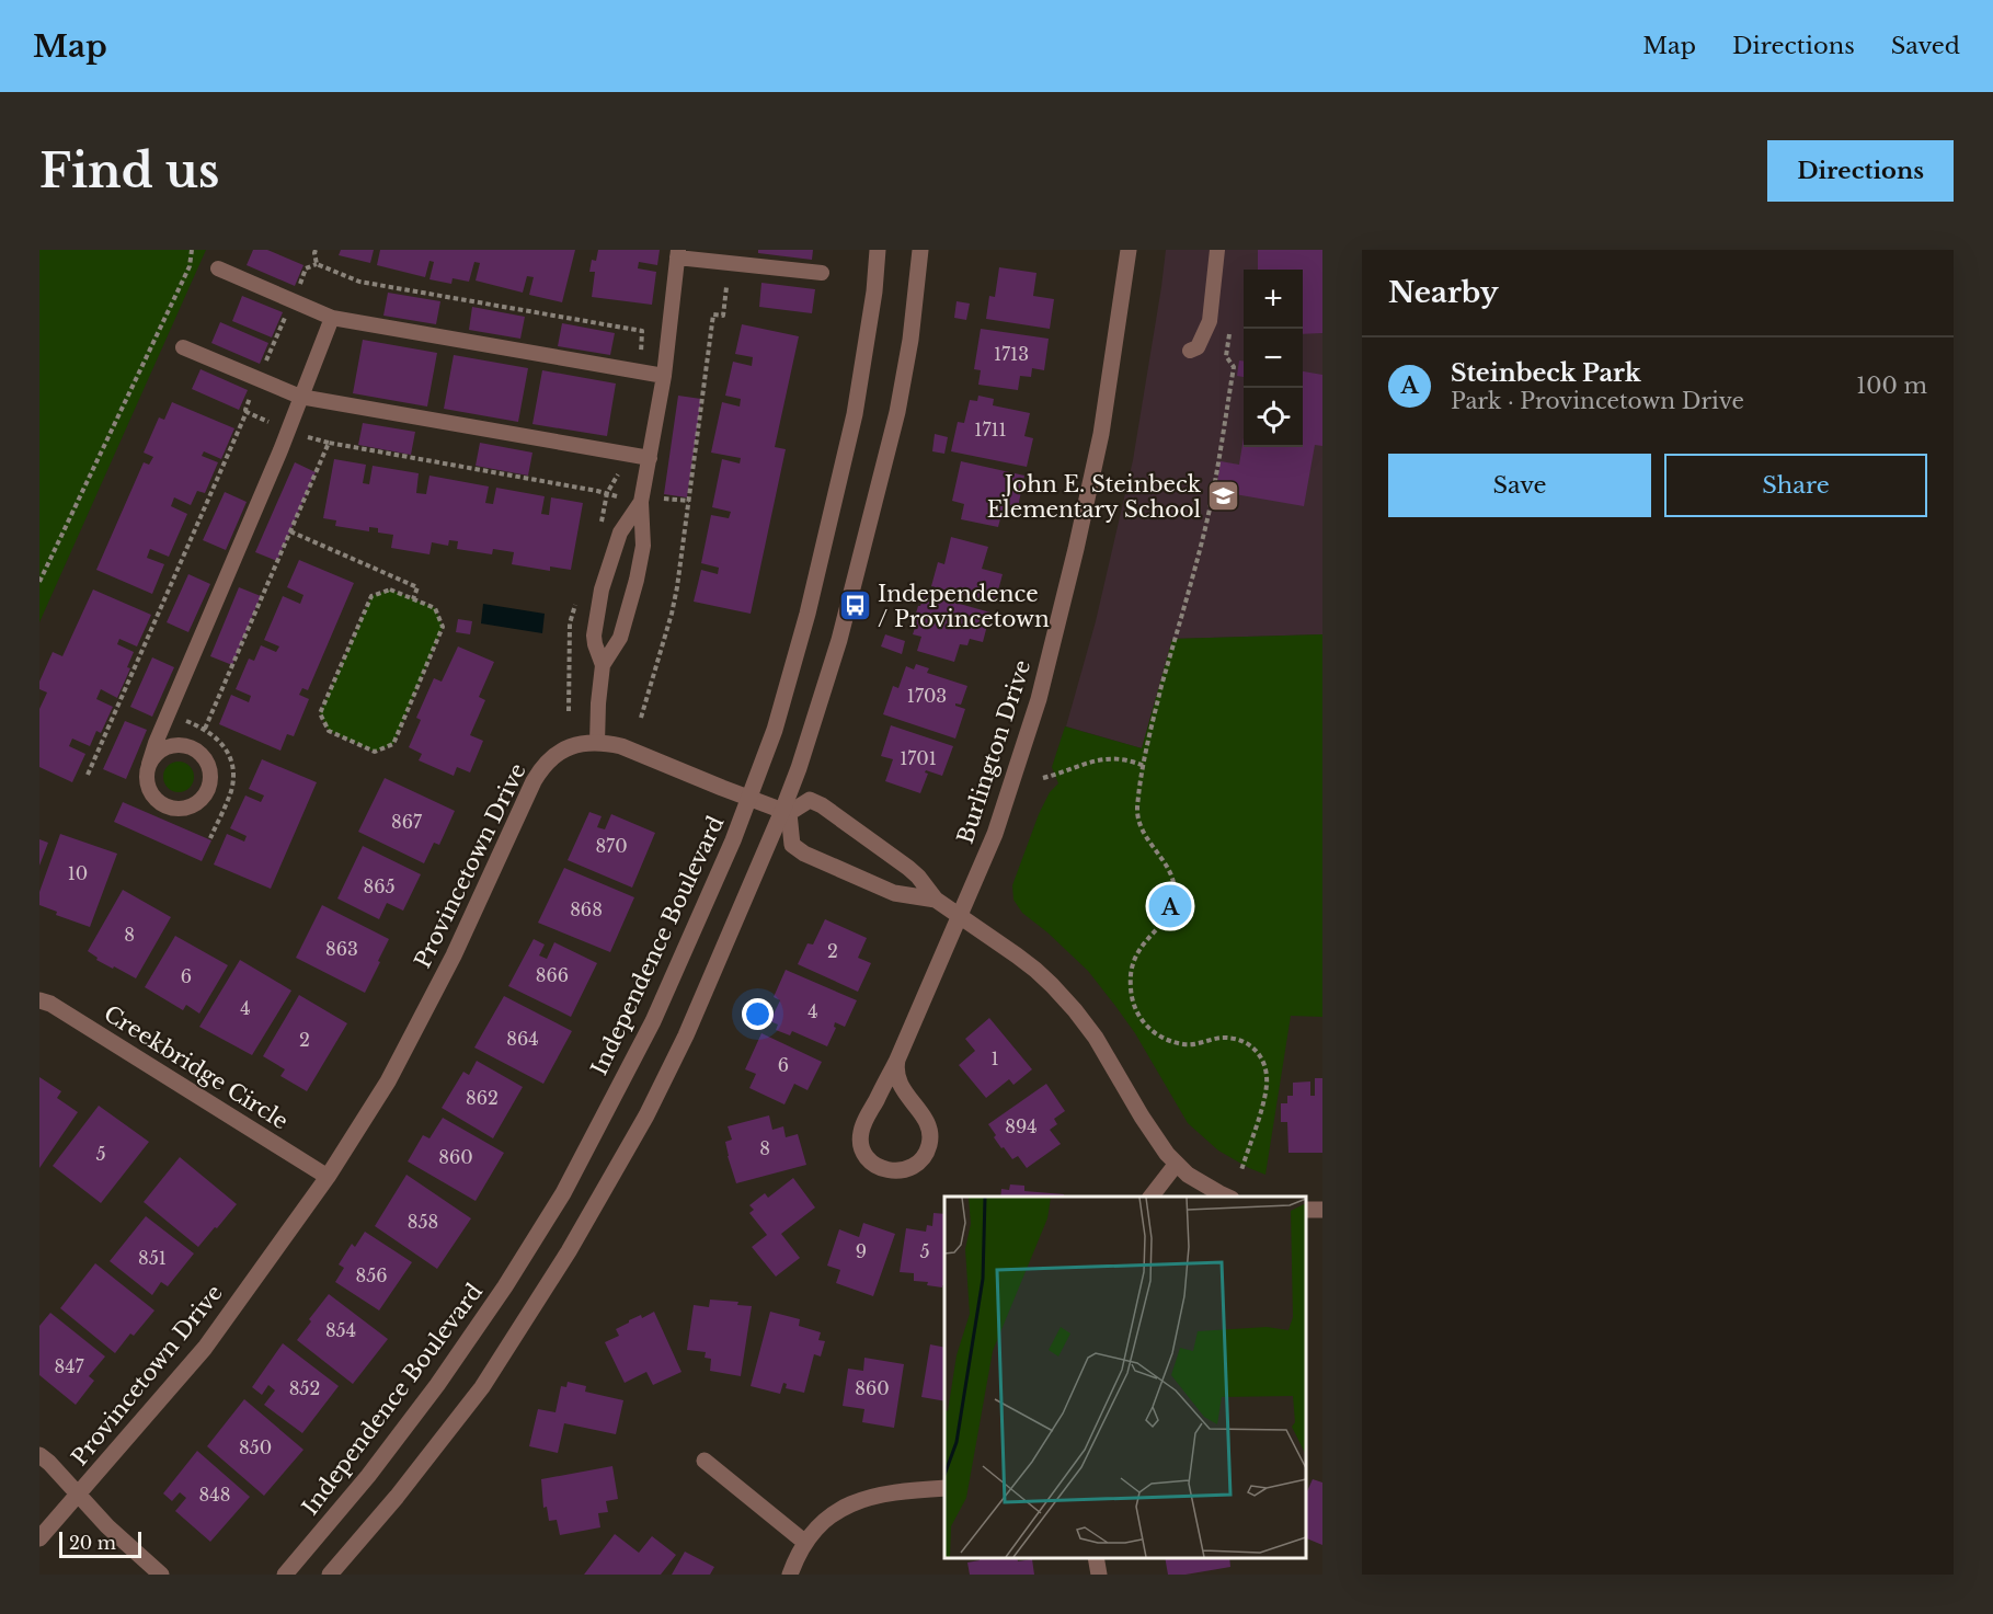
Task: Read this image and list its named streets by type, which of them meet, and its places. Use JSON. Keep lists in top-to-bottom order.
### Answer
{
  "streets": {
    "street": [
      "Burlington Drive",
      "Provincetown Drive",
      "Independence Boulevard",
      "Creekbridge Circle"
    ]
  },
  "crossings": [
    ["Provincetown Drive", "Independence Boulevard"],
    ["Provincetown Drive", "Creekbridge Circle"]
  ],
  "places": {
    "school or university": ["John E. Steinbeck Elementary School"],
    "bus stop": ["Independence / Provincetown"]
  },
  "house_numbers": [
    "1713",
    "1711",
    "1703",
    "1701",
    "867",
    "870",
    "10",
    "865",
    "868",
    "8",
    "863",
    "2",
    "866",
    "6",
    "4",
    "4",
    "864",
    "2",
    "1",
    "6",
    "862",
    "894",
    "8",
    "5",
    "860",
    "858",
    "9",
    "5",
    "851",
    "856",
    "854",
    "847",
    "852",
    "860",
    "850",
    "848"
  ],
  "scale_bar": "20 m",
  "page": {
    "header": "Map",
    "nav": ["Map", "Directions", "Saved"],
    "buttons": [
      "Directions",
      ["Save", "Share"]
    ],
    "title": "Find us",
    "heading": "Nearby",
    "map_buttons": ["+", "−"],
    "list": [
      {
        "mark": "A",
        "name": "Steinbeck Park",
        "note": "Park · Provincetown Drive",
        "value": "100 m"
      }
    ],
    "pins": "A",
    "scale": "20 m"
  }
}
